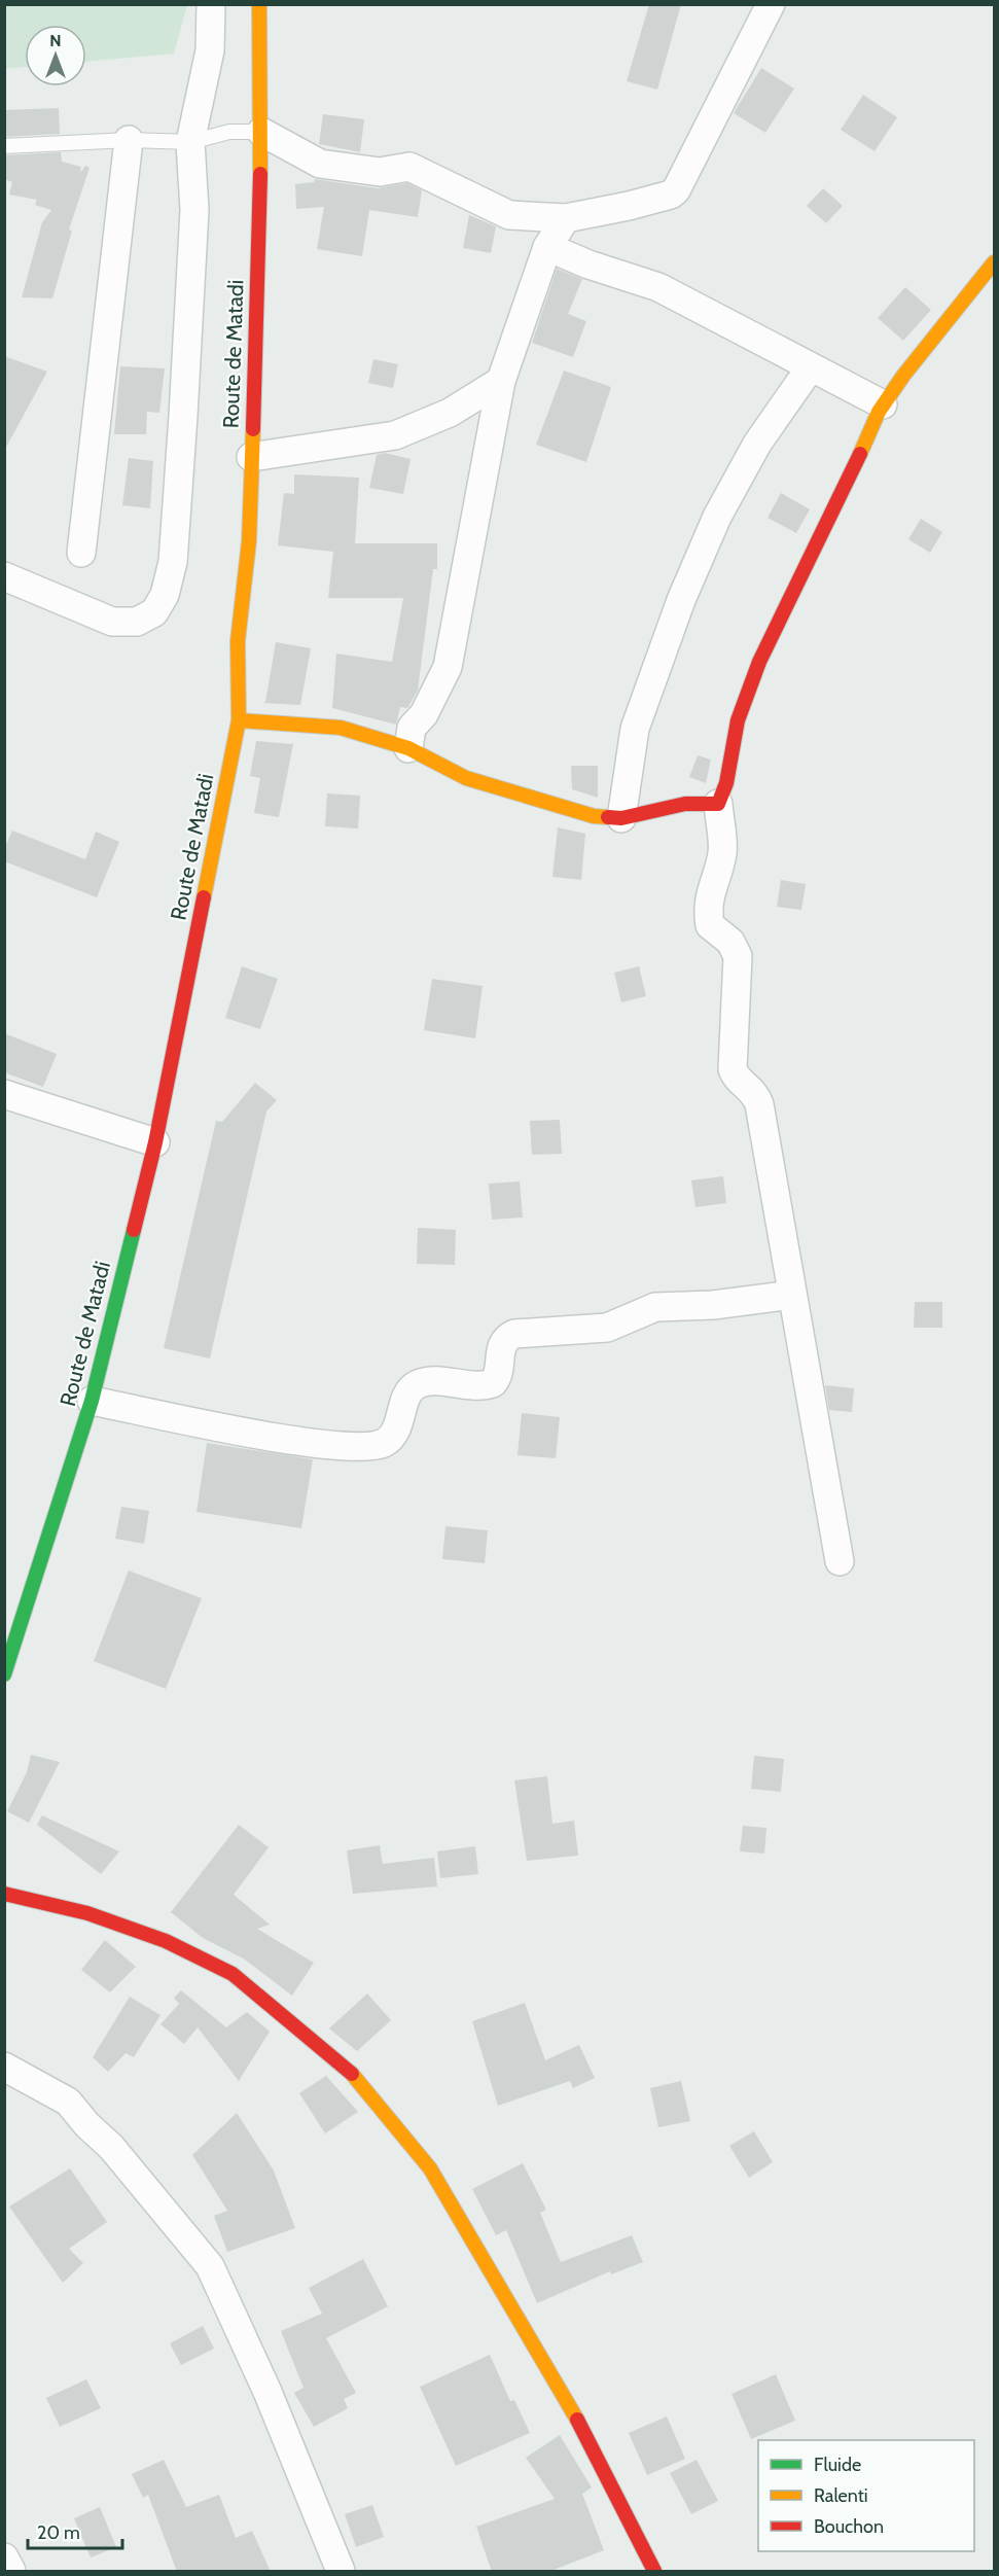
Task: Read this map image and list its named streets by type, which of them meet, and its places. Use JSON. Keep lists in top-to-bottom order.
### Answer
{
  "streets": {
    "main road": ["Route de Matadi"]
  },
  "legend": ["Fluide", "Ralenti", "Bouchon"],
  "scale_bar": "20 m",
  "north": "top"
}
